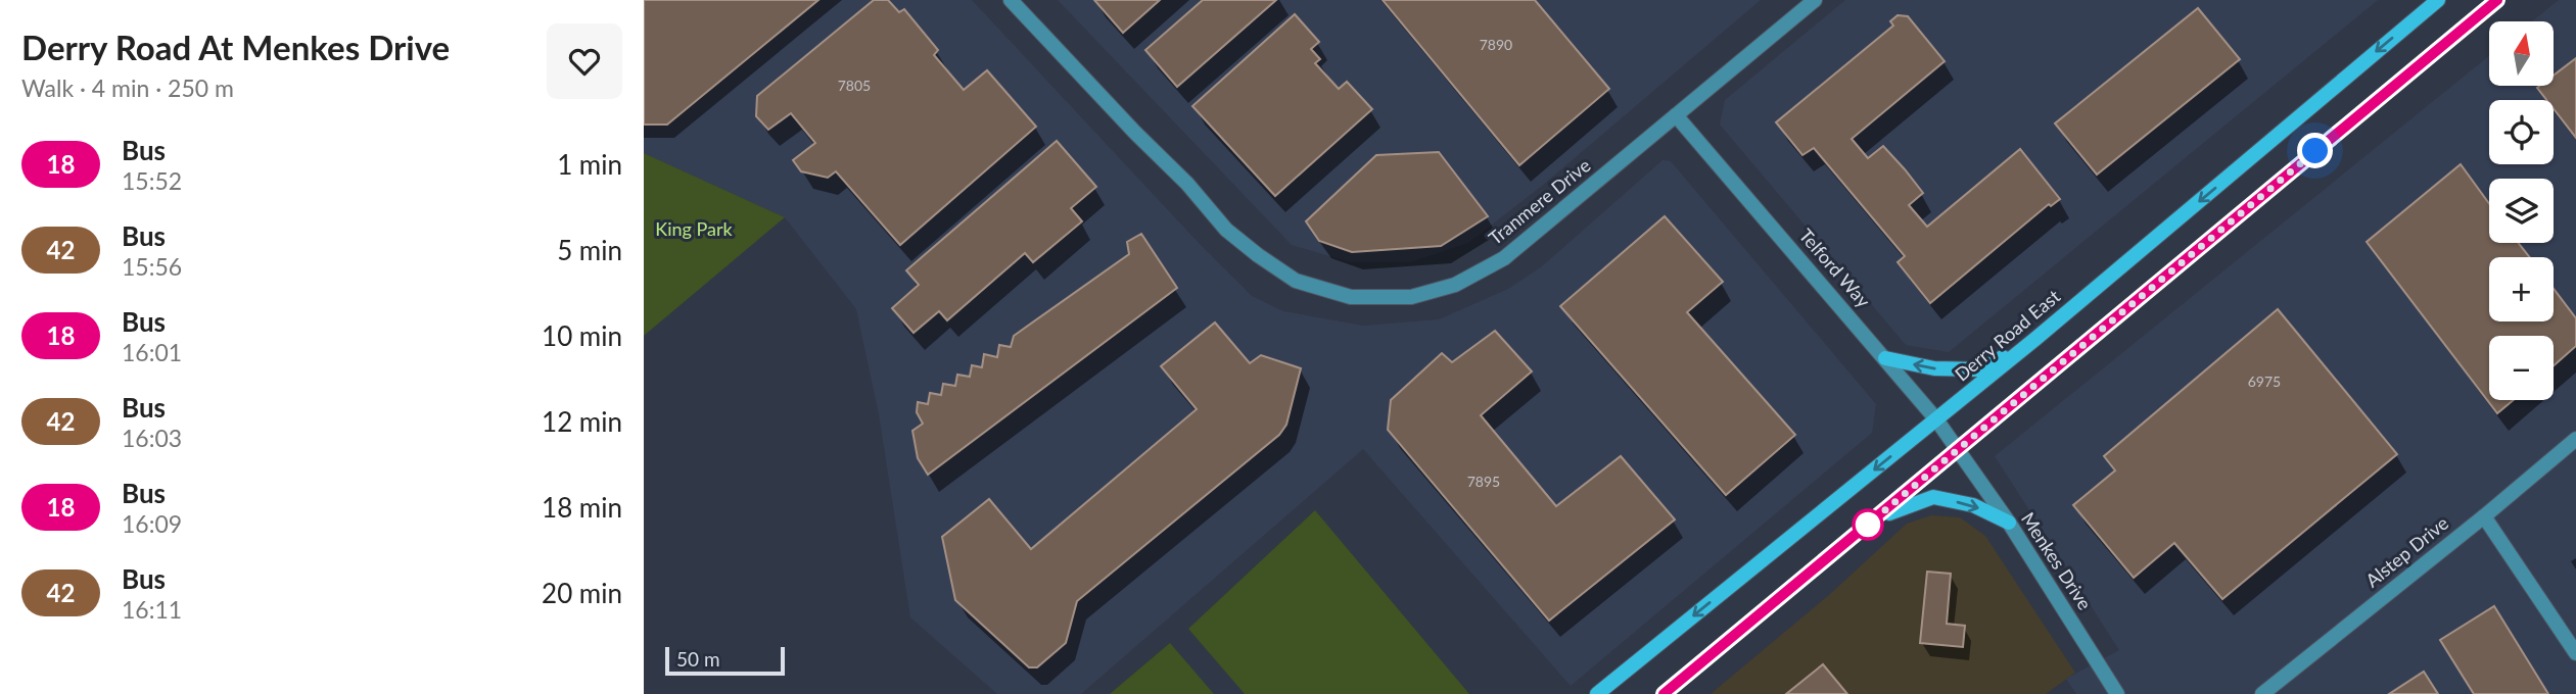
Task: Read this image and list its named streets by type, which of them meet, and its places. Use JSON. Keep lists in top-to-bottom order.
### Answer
{
  "streets": {
    "main road": ["Derry Road East"],
    "street": [
      "Tranmere Drive",
      "Telford Way",
      "Alstep Drive",
      "Menkes Drive"
    ]
  },
  "crossings": [
    ["Tranmere Drive", "Telford Way"],
    ["Telford Way", "Derry Road East"],
    ["Telford Way", "Menkes Drive"]
  ],
  "parks": ["King Park"],
  "lines": ["bus line 18"],
  "house_numbers": [
    "7890",
    "7805",
    "6975",
    "7895"
  ],
  "scale_bar": "50 m",
  "north": "top",
  "page": {
    "heading": ["Derry Road At Menkes Drive", "Walk · 4 min · 250 m"],
    "map_buttons": ["+", "−"],
    "list": [
      {
        "mark": "18",
        "name": "Bus",
        "note": "15:52",
        "value": "1 min"
      },
      {
        "mark": "42",
        "name": "Bus",
        "note": "15:56",
        "value": "5 min"
      },
      {
        "mark": "18",
        "name": "Bus",
        "note": "16:01",
        "value": "10 min"
      },
      {
        "mark": "42",
        "name": "Bus",
        "note": "16:03",
        "value": "12 min"
      },
      {
        "mark": "18",
        "name": "Bus",
        "note": "16:09",
        "value": "18 min"
      },
      {
        "mark": "42",
        "name": "Bus",
        "note": "16:11",
        "value": "20 min"
      }
    ],
    "scale": "50 m"
  }
}
